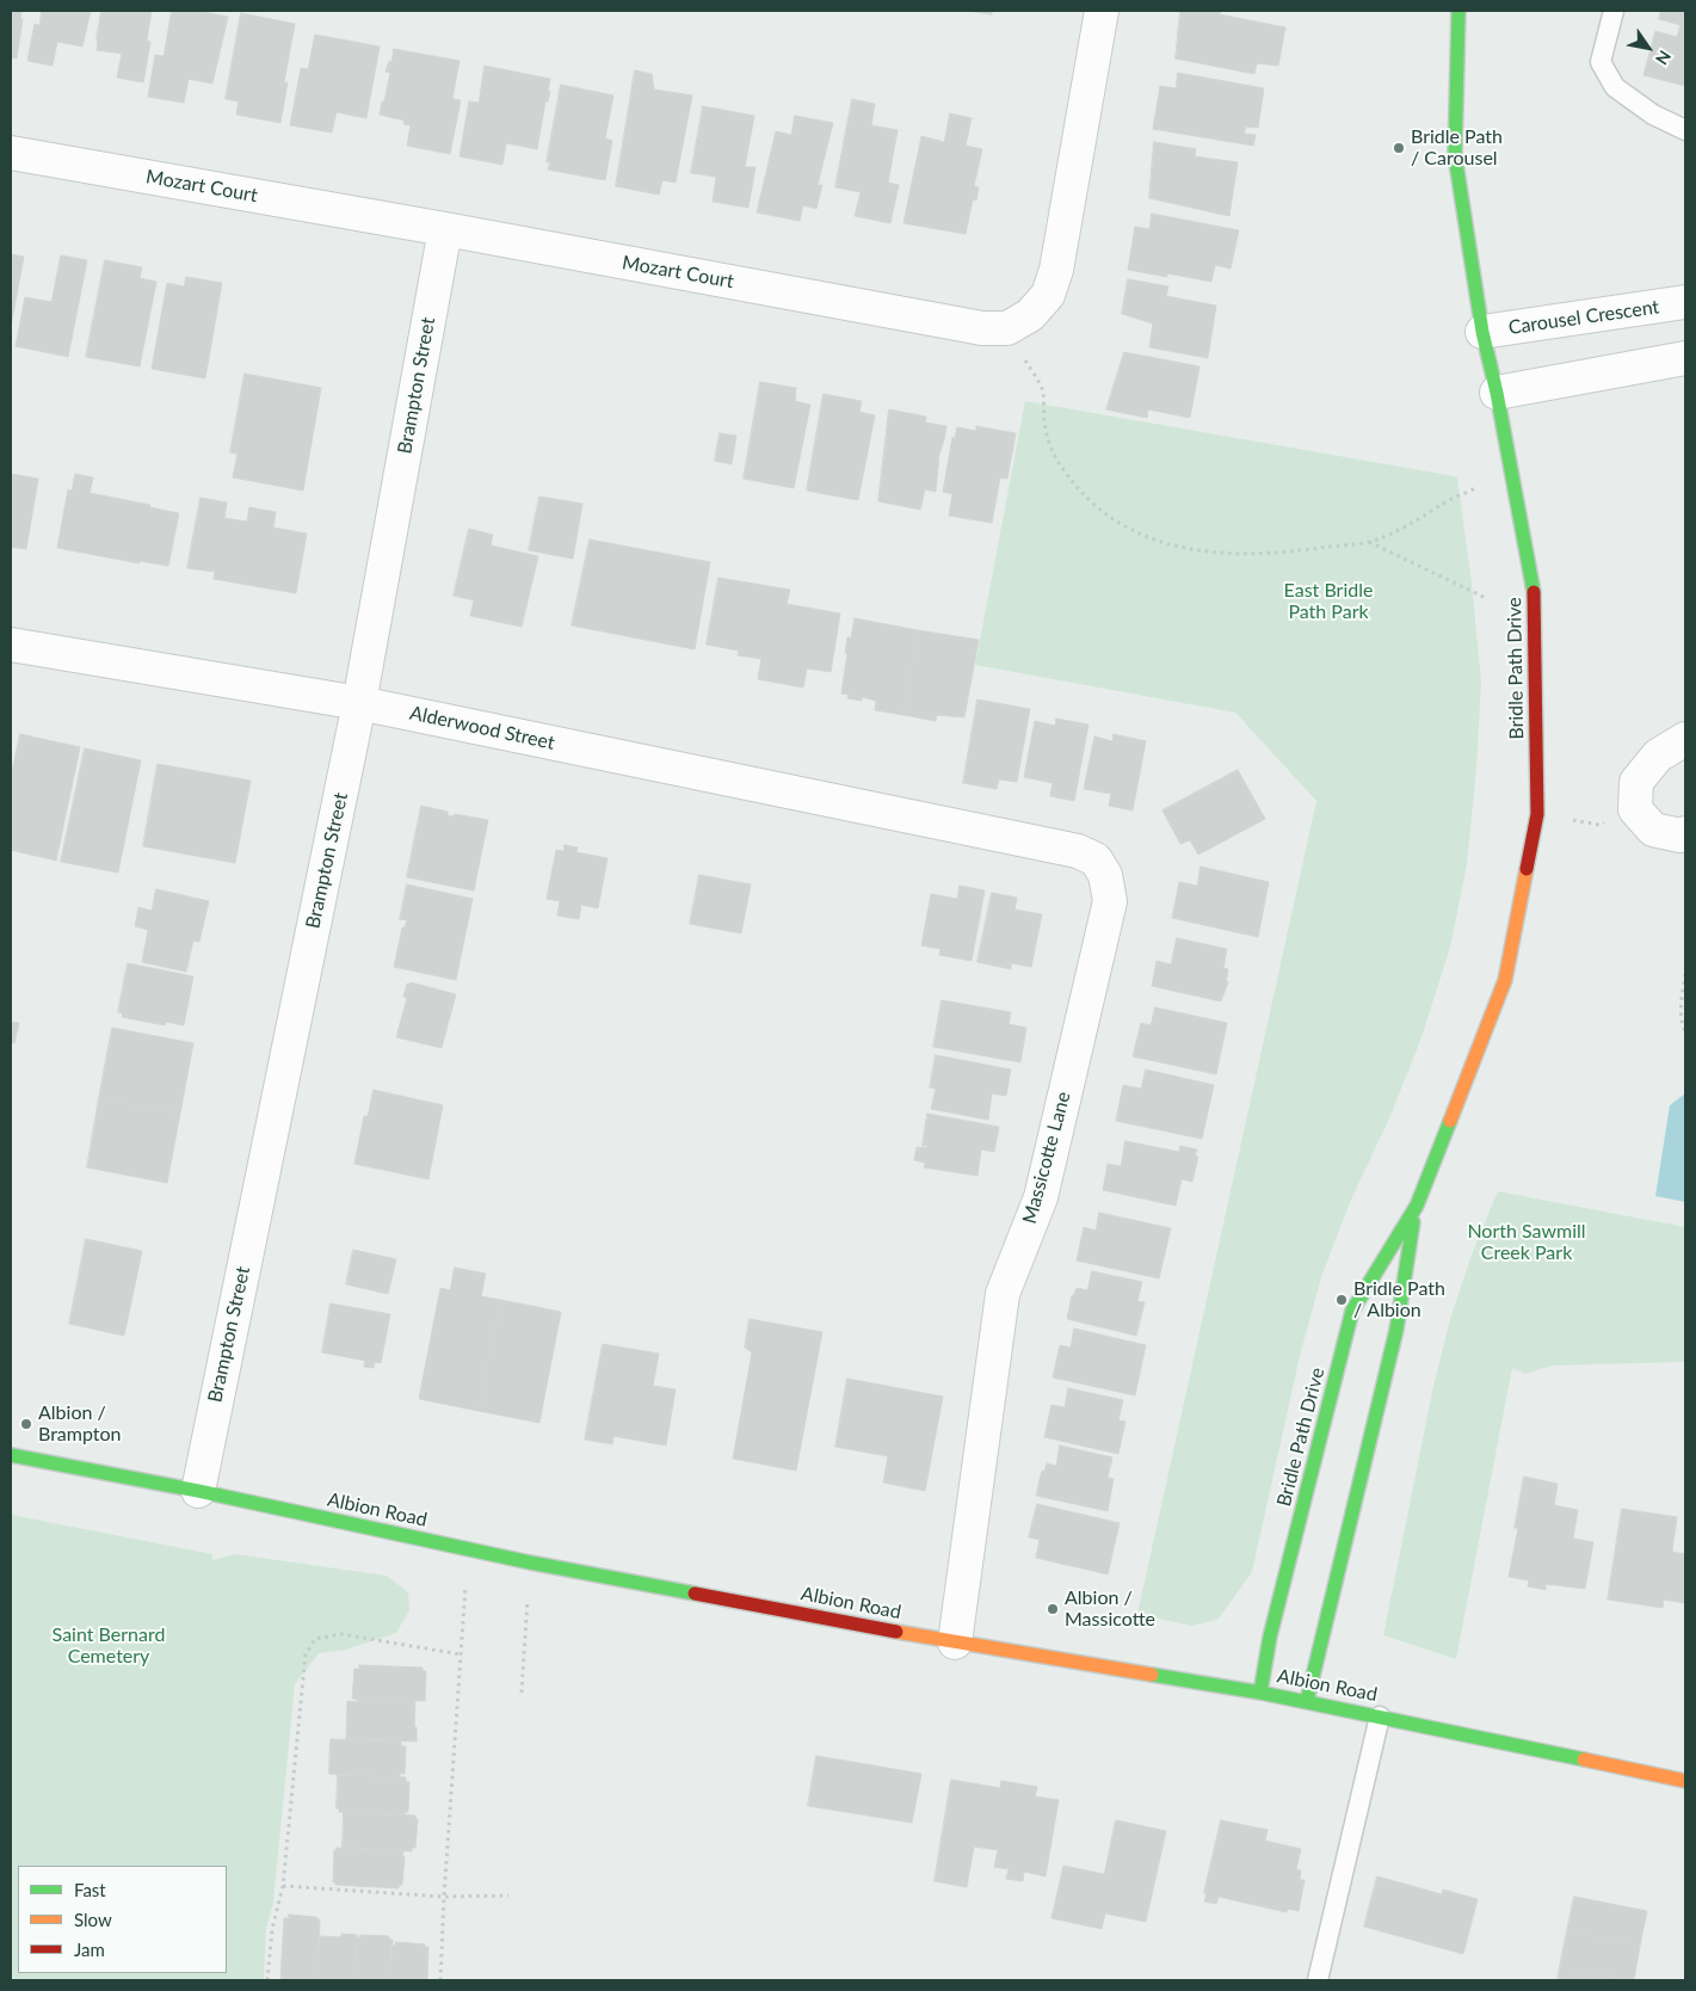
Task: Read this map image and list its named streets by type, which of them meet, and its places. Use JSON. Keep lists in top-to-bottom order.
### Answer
{
  "streets": {
    "street": [
      "Mozart Court",
      "Carousel Crescent",
      "Brampton Street",
      "Bridle Path Drive",
      "Alderwood Street",
      "Massicotte Lane",
      "Albion Road"
    ]
  },
  "crossings": [
    ["Mozart Court", "Brampton Street"],
    ["Carousel Crescent", "Bridle Path Drive"],
    ["Brampton Street", "Alderwood Street"],
    ["Brampton Street", "Albion Road"],
    ["Bridle Path Drive", "Albion Road"],
    ["Alderwood Street", "Massicotte Lane"],
    ["Massicotte Lane", "Albion Road"]
  ],
  "parks": ["East Bridle Path Park", "North Sawmill Creek Park", "Saint Bernard Cemetery"],
  "places": [
    "Bridle Path / Carousel",
    "Bridle Path / Albion",
    "Albion / Brampton",
    "Albion / Massicotte"
  ],
  "legend": ["Fast", "Slow", "Jam"],
  "north": "bottom right"
}
